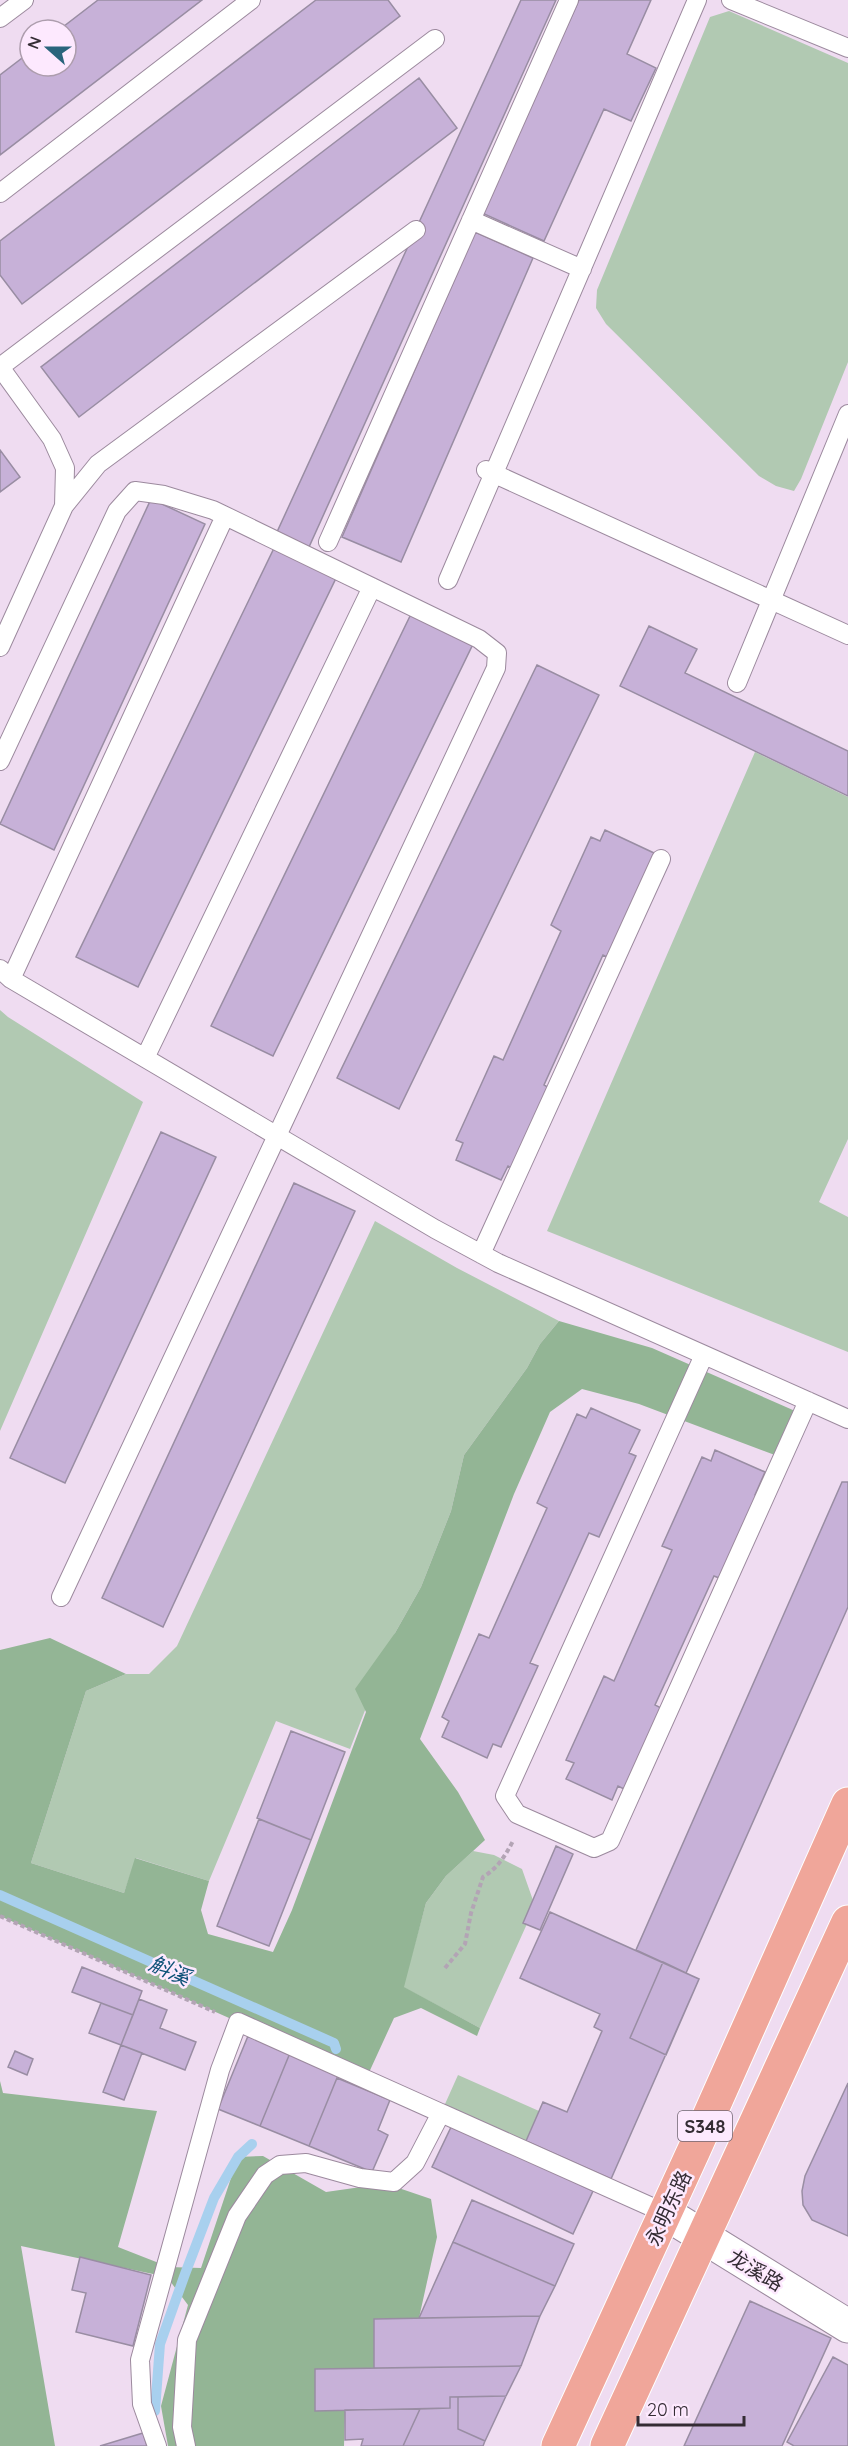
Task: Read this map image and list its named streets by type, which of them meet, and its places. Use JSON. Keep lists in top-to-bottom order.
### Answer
{
  "streets": {
    "main road": ["S348", "永明东路"],
    "street": ["龙溪路"]
  },
  "crossings": [
    ["S348", "龙溪路"],
    ["永明东路", "龙溪路"]
  ],
  "water": ["斛溪"],
  "scale_bar": "20 m",
  "north": "left"
}
